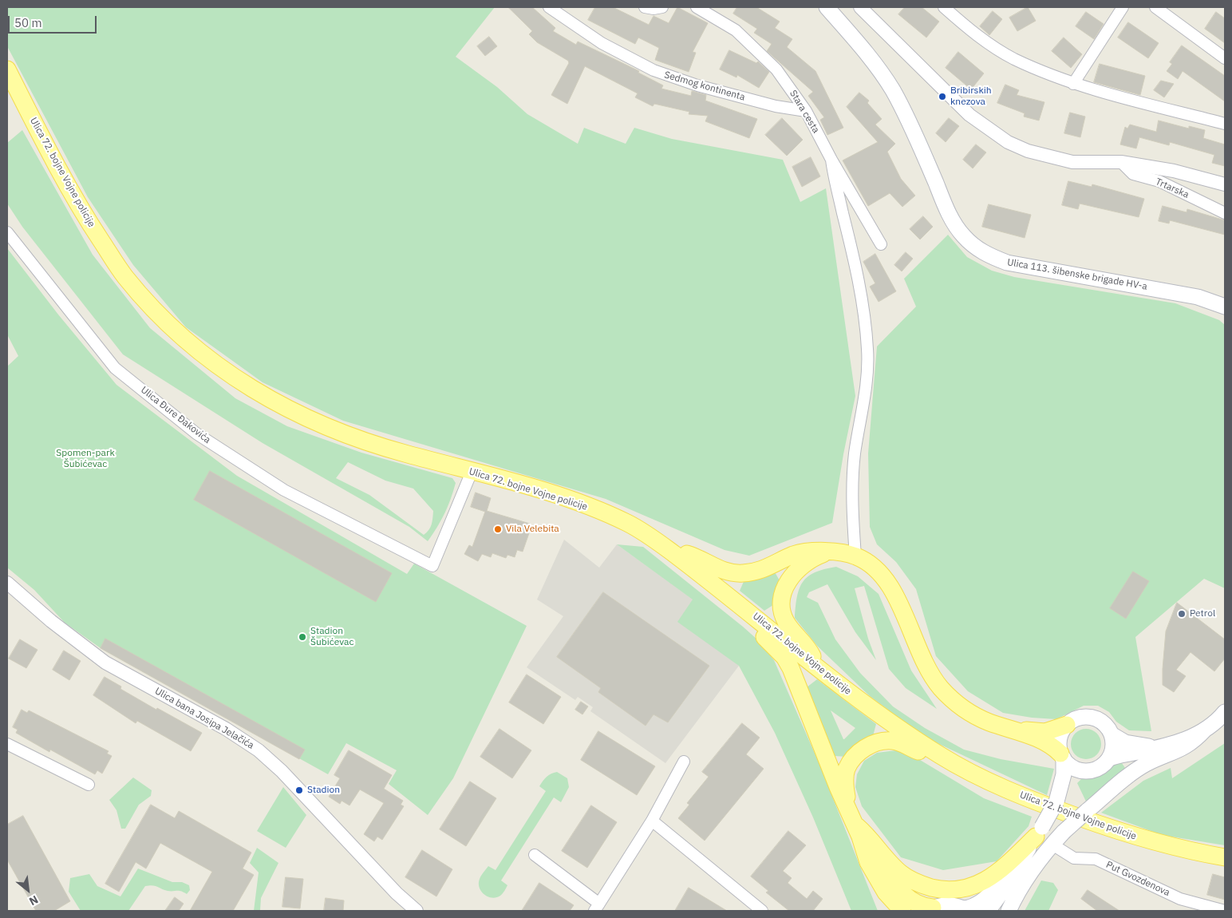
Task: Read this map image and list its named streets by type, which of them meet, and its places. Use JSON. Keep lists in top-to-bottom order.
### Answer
{
  "streets": {
    "main road": ["Ulica 72. bojne Vojne policije", "Ulica 113. šibenske brigade HV-a"],
    "street": [
      "Sedmog kontinenta",
      "Stara cesta",
      "Trtarska",
      "Ulica Đure Đakovića",
      "Ulica bana Josipa Jelačića",
      "Put Gvozdenova"
    ]
  },
  "crossings": [
    ["Sedmog kontinenta", "Stara cesta"],
    ["Ulica 72. bojne Vojne policije", "Ulica Đure Đakovića"]
  ],
  "parks": ["Spomen-park Šubićevac"],
  "places": [
    "Bribirskih knezova",
    "Vila Velebita",
    "Petrol",
    "Stadion Šubićevac",
    "Stadion"
  ],
  "scale_bar": "50 m",
  "north": "bottom right"
}
